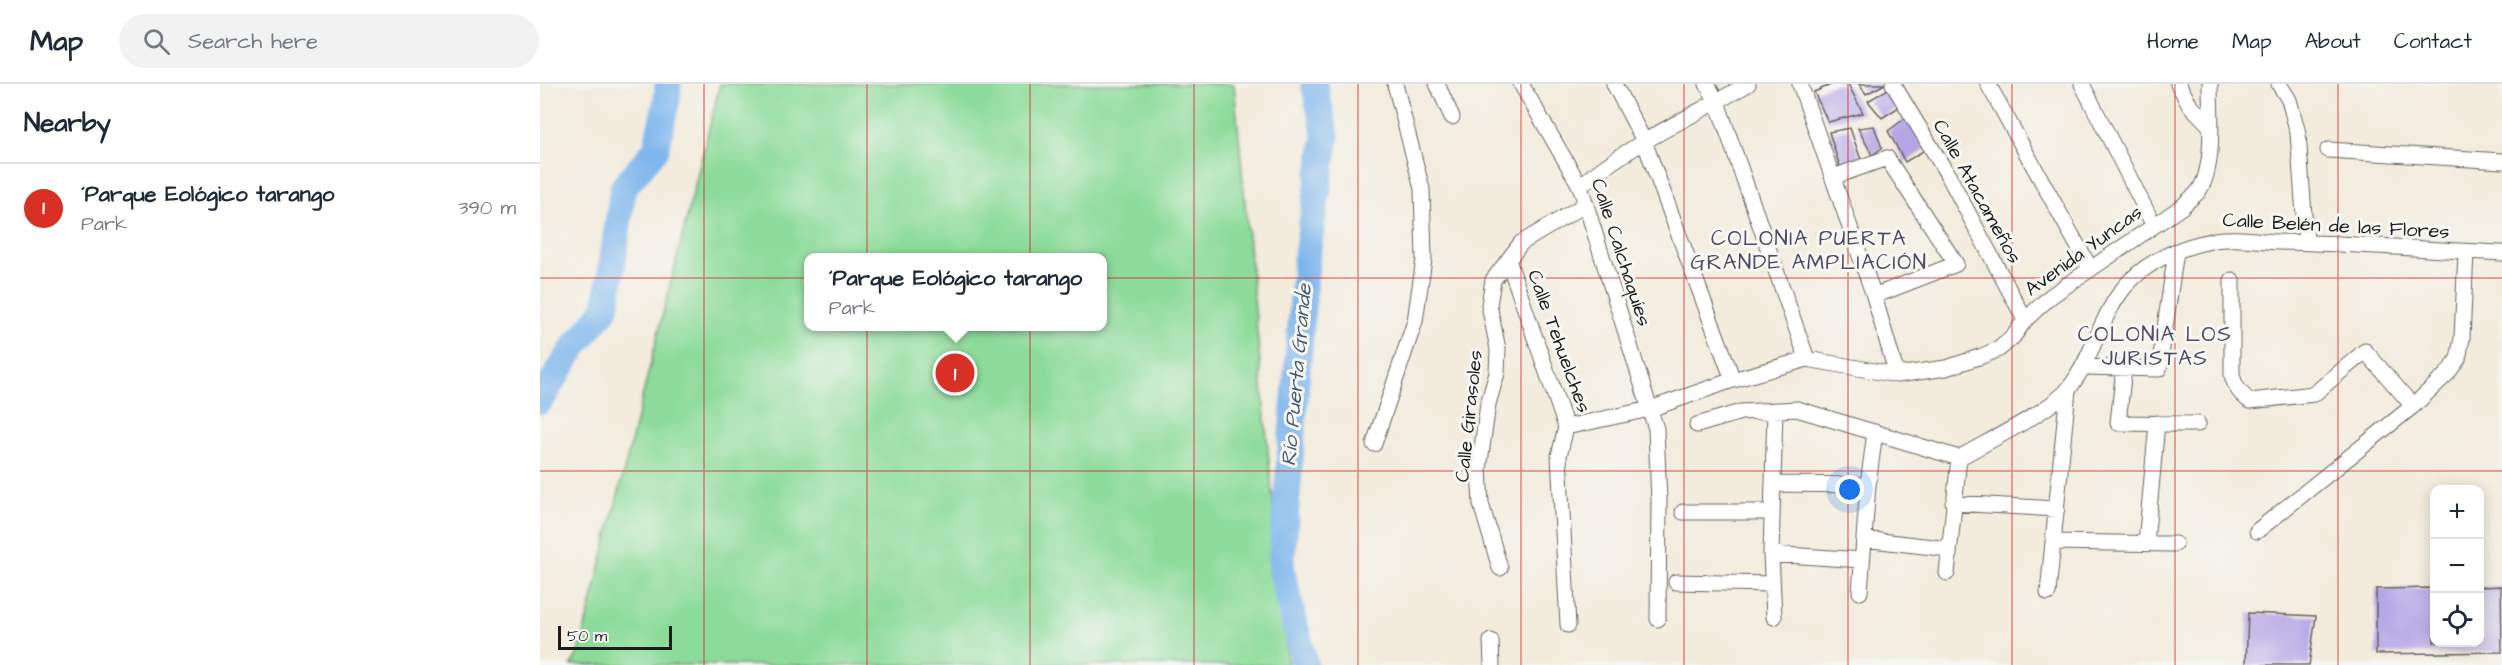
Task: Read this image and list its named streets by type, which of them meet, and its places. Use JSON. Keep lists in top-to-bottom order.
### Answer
{
  "streets": {
    "street": [
      "Calle Atacameños",
      "Calle Belén de las Flores",
      "Avenida Yuncas",
      "Calle Calchaquíes",
      "Calle Tehuelches",
      "Calle Girasoles"
    ]
  },
  "crossings": [
    ["Calle Atacameños", "Avenida Yuncas"],
    ["Avenida Yuncas", "Calle Calchaquíes"],
    ["Avenida Yuncas", "Calle Tehuelches"],
    ["Calle Calchaquíes", "Calle Tehuelches"],
    ["Calle Calchaquíes", "Calle Girasoles"],
    ["Calle Tehuelches", "Calle Girasoles"]
  ],
  "districts": ["COLONIA PUERTA GRANDE AMPLIACIÓN", "COLONIA LOS JURISTAS"],
  "water": ["Río Puerta Grande"],
  "scale_bar": "50 m",
  "page": {
    "header": "Map",
    "search": "Search here",
    "nav": [
      "Home",
      "Map",
      "About",
      "Contact"
    ],
    "heading": "Nearby",
    "list": [
      {
        "mark": "1",
        "name": "´Parque Eológico tarango",
        "note": "Park",
        "value": "390 m"
      }
    ],
    "popup": ["´Parque Eológico tarango", "Park"],
    "pins": "1",
    "map_buttons": ["+", "−"],
    "scale": "50 m"
  }
}
